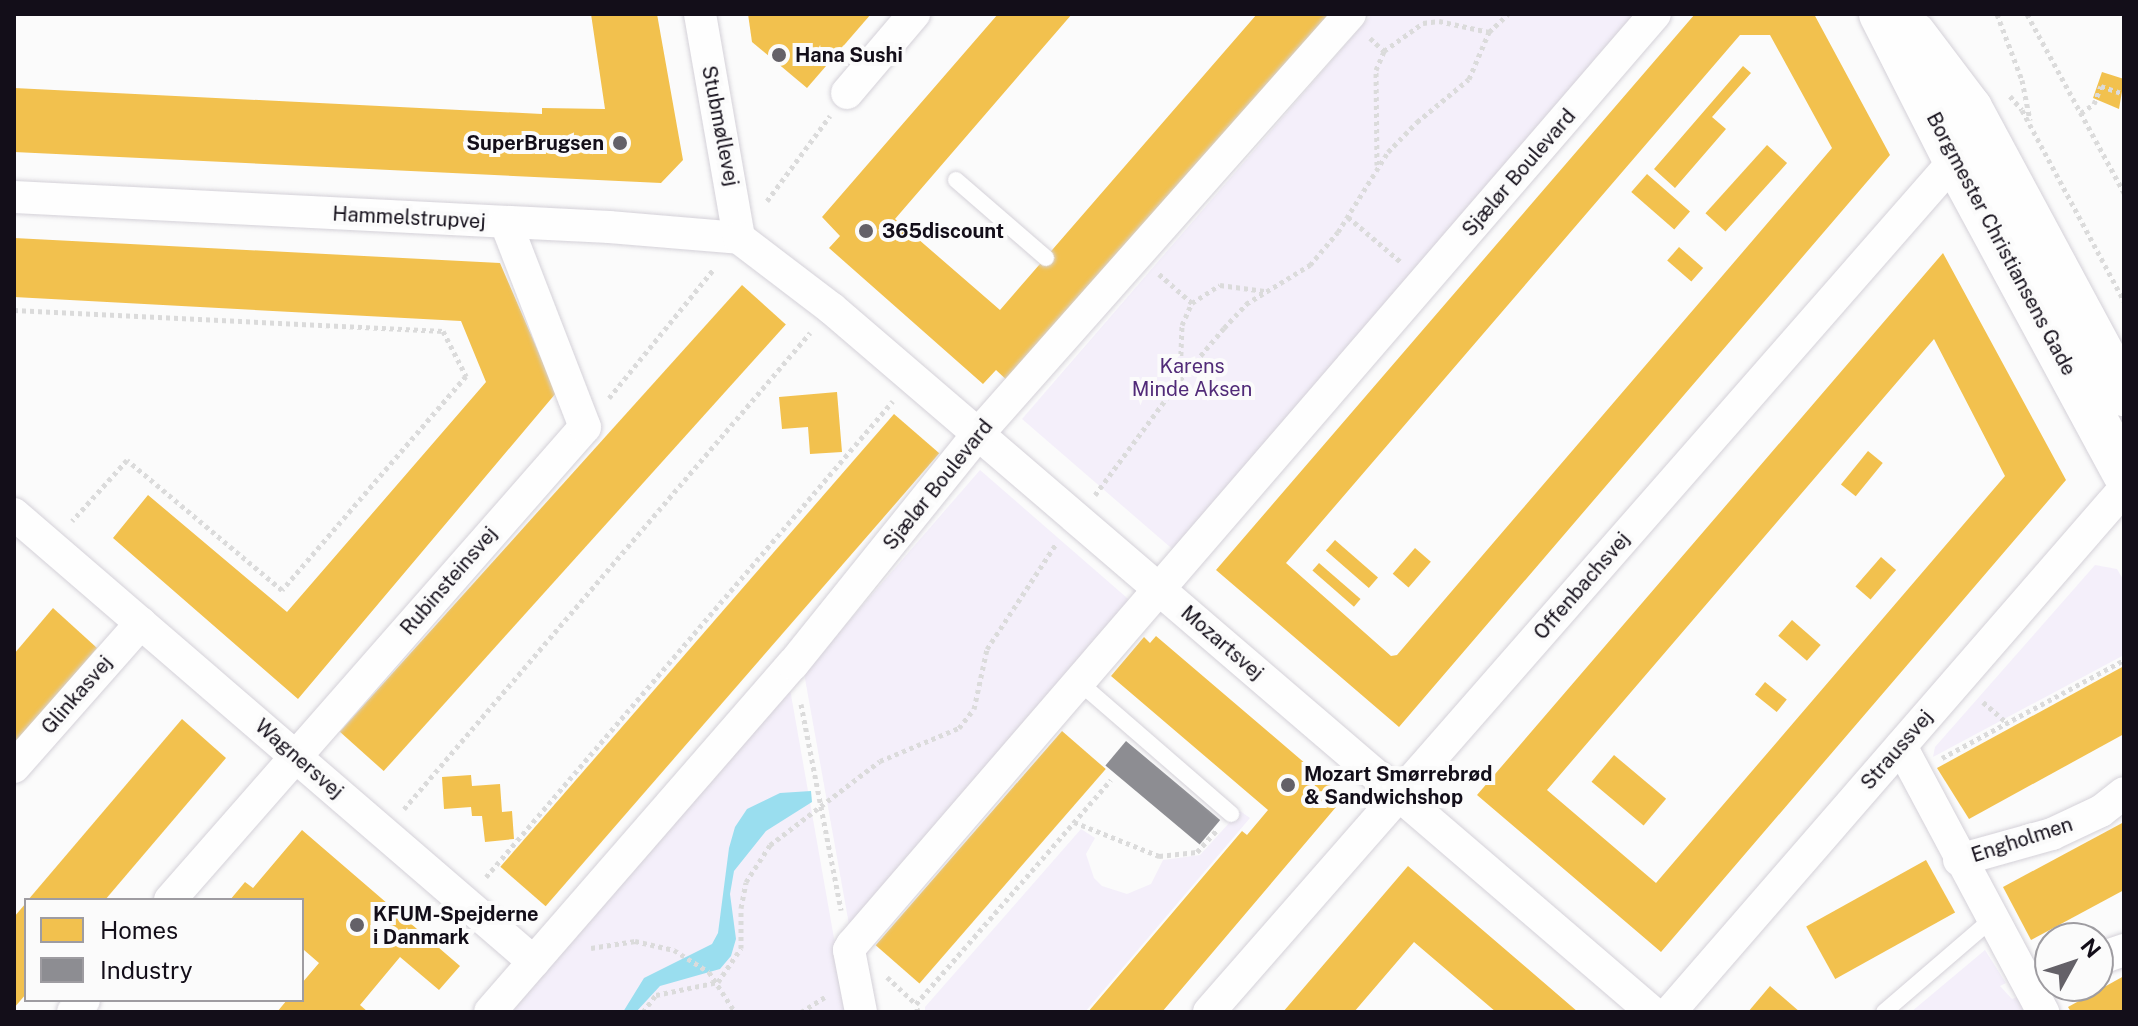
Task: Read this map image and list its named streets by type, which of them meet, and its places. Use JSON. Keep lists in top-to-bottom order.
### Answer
{
  "streets": {
    "street": [
      "Stubmøllevej",
      "Sjælør Boulevard",
      "Hammelstrupvej",
      "Borgmester Christiansens Gade",
      "Rubinsteinsvej",
      "Offenbachsvej",
      "Mozartsvej",
      "Glinkasvej",
      "Straussvej",
      "Wagnersvej",
      "Engholmen"
    ]
  },
  "crossings": [
    ["Stubmøllevej", "Hammelstrupvej"],
    ["Stubmøllevej", "Mozartsvej"],
    ["Sjælør Boulevard", "Mozartsvej"],
    ["Sjælør Boulevard", "Wagnersvej"],
    ["Hammelstrupvej", "Mozartsvej"],
    ["Borgmester Christiansens Gade", "Offenbachsvej"],
    ["Rubinsteinsvej", "Wagnersvej"],
    ["Offenbachsvej", "Mozartsvej"],
    ["Glinkasvej", "Wagnersvej"],
    ["Straussvej", "Engholmen"]
  ],
  "parks": ["Karens Minde Aksen"],
  "places": [
    "Hana Sushi",
    "SuperBrugsen",
    "365discount",
    "Mozart Smørrebrød & Sandwichshop",
    "KFUM-Spejderne i Danmark"
  ],
  "legend": ["Homes", "Industry"],
  "north": "top right"
}
